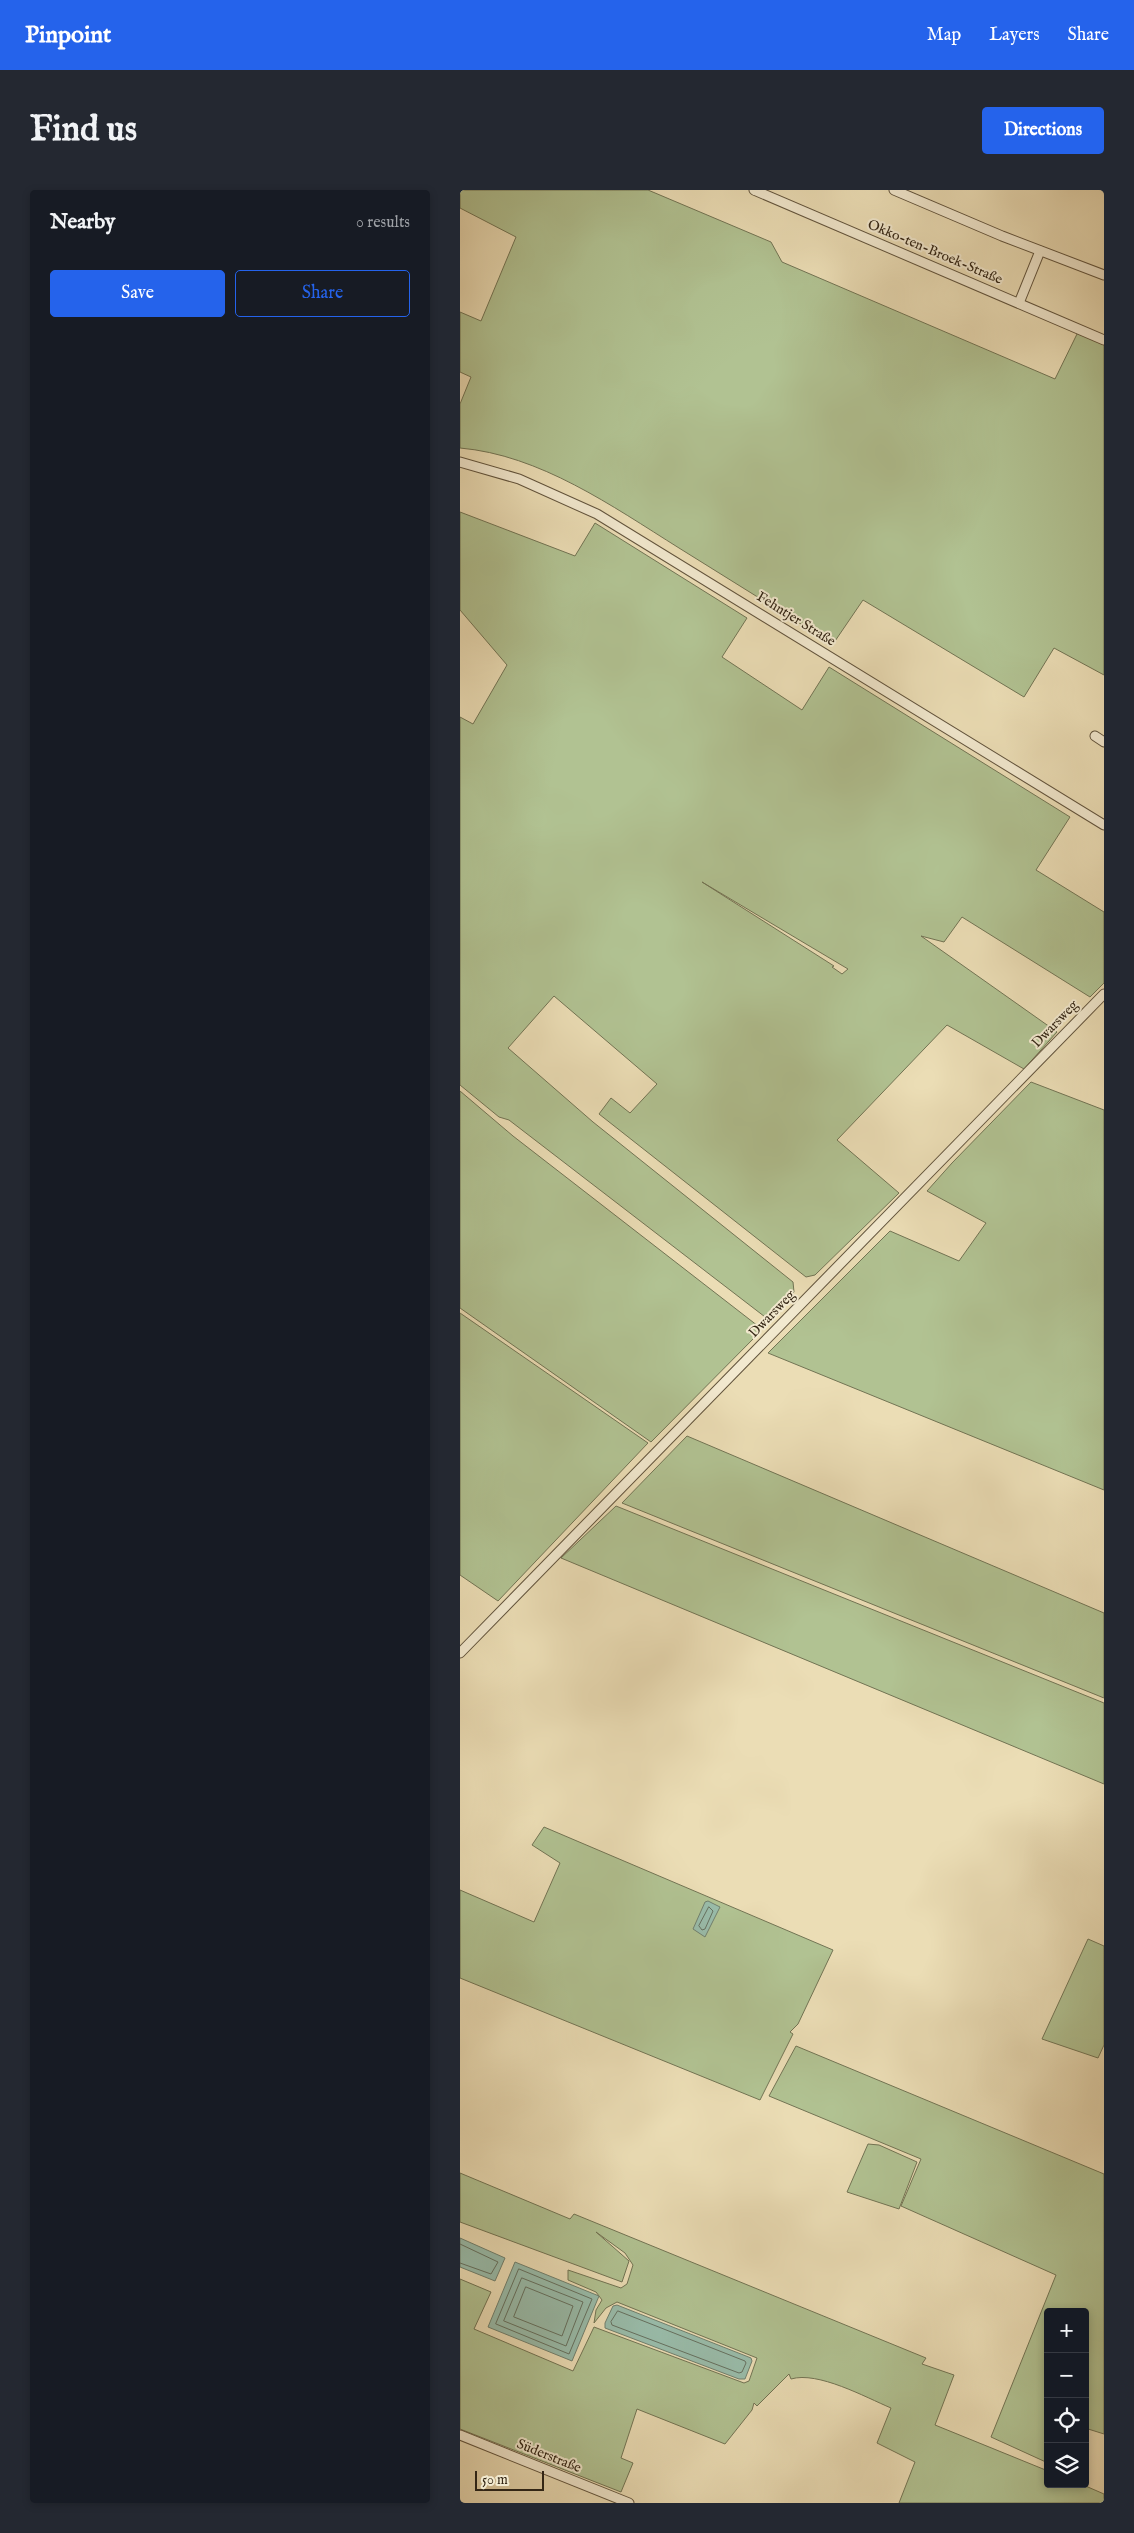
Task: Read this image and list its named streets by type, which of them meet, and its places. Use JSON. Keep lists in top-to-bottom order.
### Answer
{
  "streets": {
    "street": [
      "Okko-ten-Broek-Straße",
      "Fehntjer Straße",
      "Dwarsweg",
      "Süderstraße"
    ]
  },
  "scale_bar": "50 m",
  "page": {
    "header": "Pinpoint",
    "nav": ["Map", "Layers", "Share"],
    "buttons": [
      "Directions",
      ["Save", "Share"]
    ],
    "title": "Find us",
    "heading": ["Nearby", "0 results"],
    "map_buttons": ["+", "−"],
    "scale": "50 m"
  }
}
